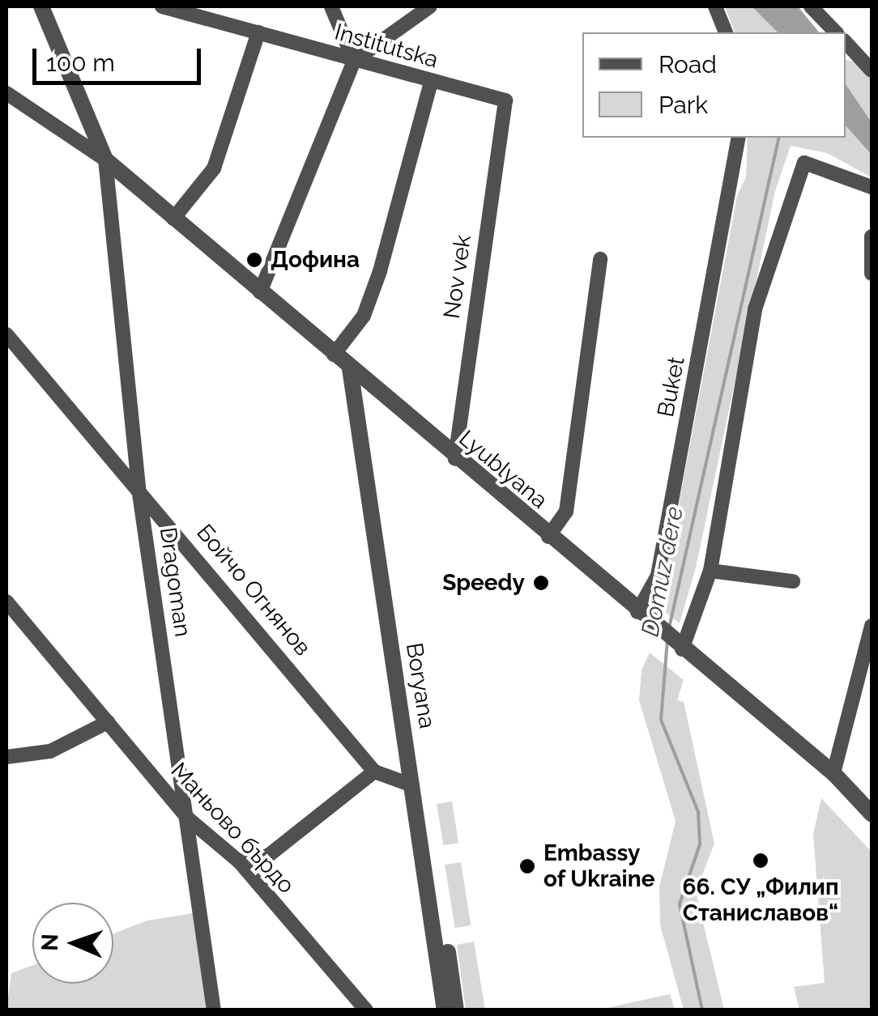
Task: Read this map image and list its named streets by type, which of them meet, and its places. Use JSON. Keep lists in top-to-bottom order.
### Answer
{
  "streets": {
    "street": [
      "Institutska",
      "Nov vek",
      "Buket",
      "Lyublyana",
      "Dragoman",
      "Бойчо Огнянов",
      "Boryana",
      "Маньово бърдо"
    ]
  },
  "crossings": [
    ["Institutska", "Nov vek"],
    ["Nov vek", "Lyublyana"],
    ["Buket", "Lyublyana"],
    ["Lyublyana", "Dragoman"],
    ["Lyublyana", "Boryana"],
    ["Dragoman", "Бойчо Огнянов"],
    ["Dragoman", "Маньово бърдо"]
  ],
  "water": ["Domuz dere"],
  "places": [
    "Дофина",
    "Speedy",
    "66. СУ „Филип Станиславов“",
    "Embassy of Ukraine"
  ],
  "legend": ["Road", "Park"],
  "scale_bar": "100 m",
  "north": "left"
}
